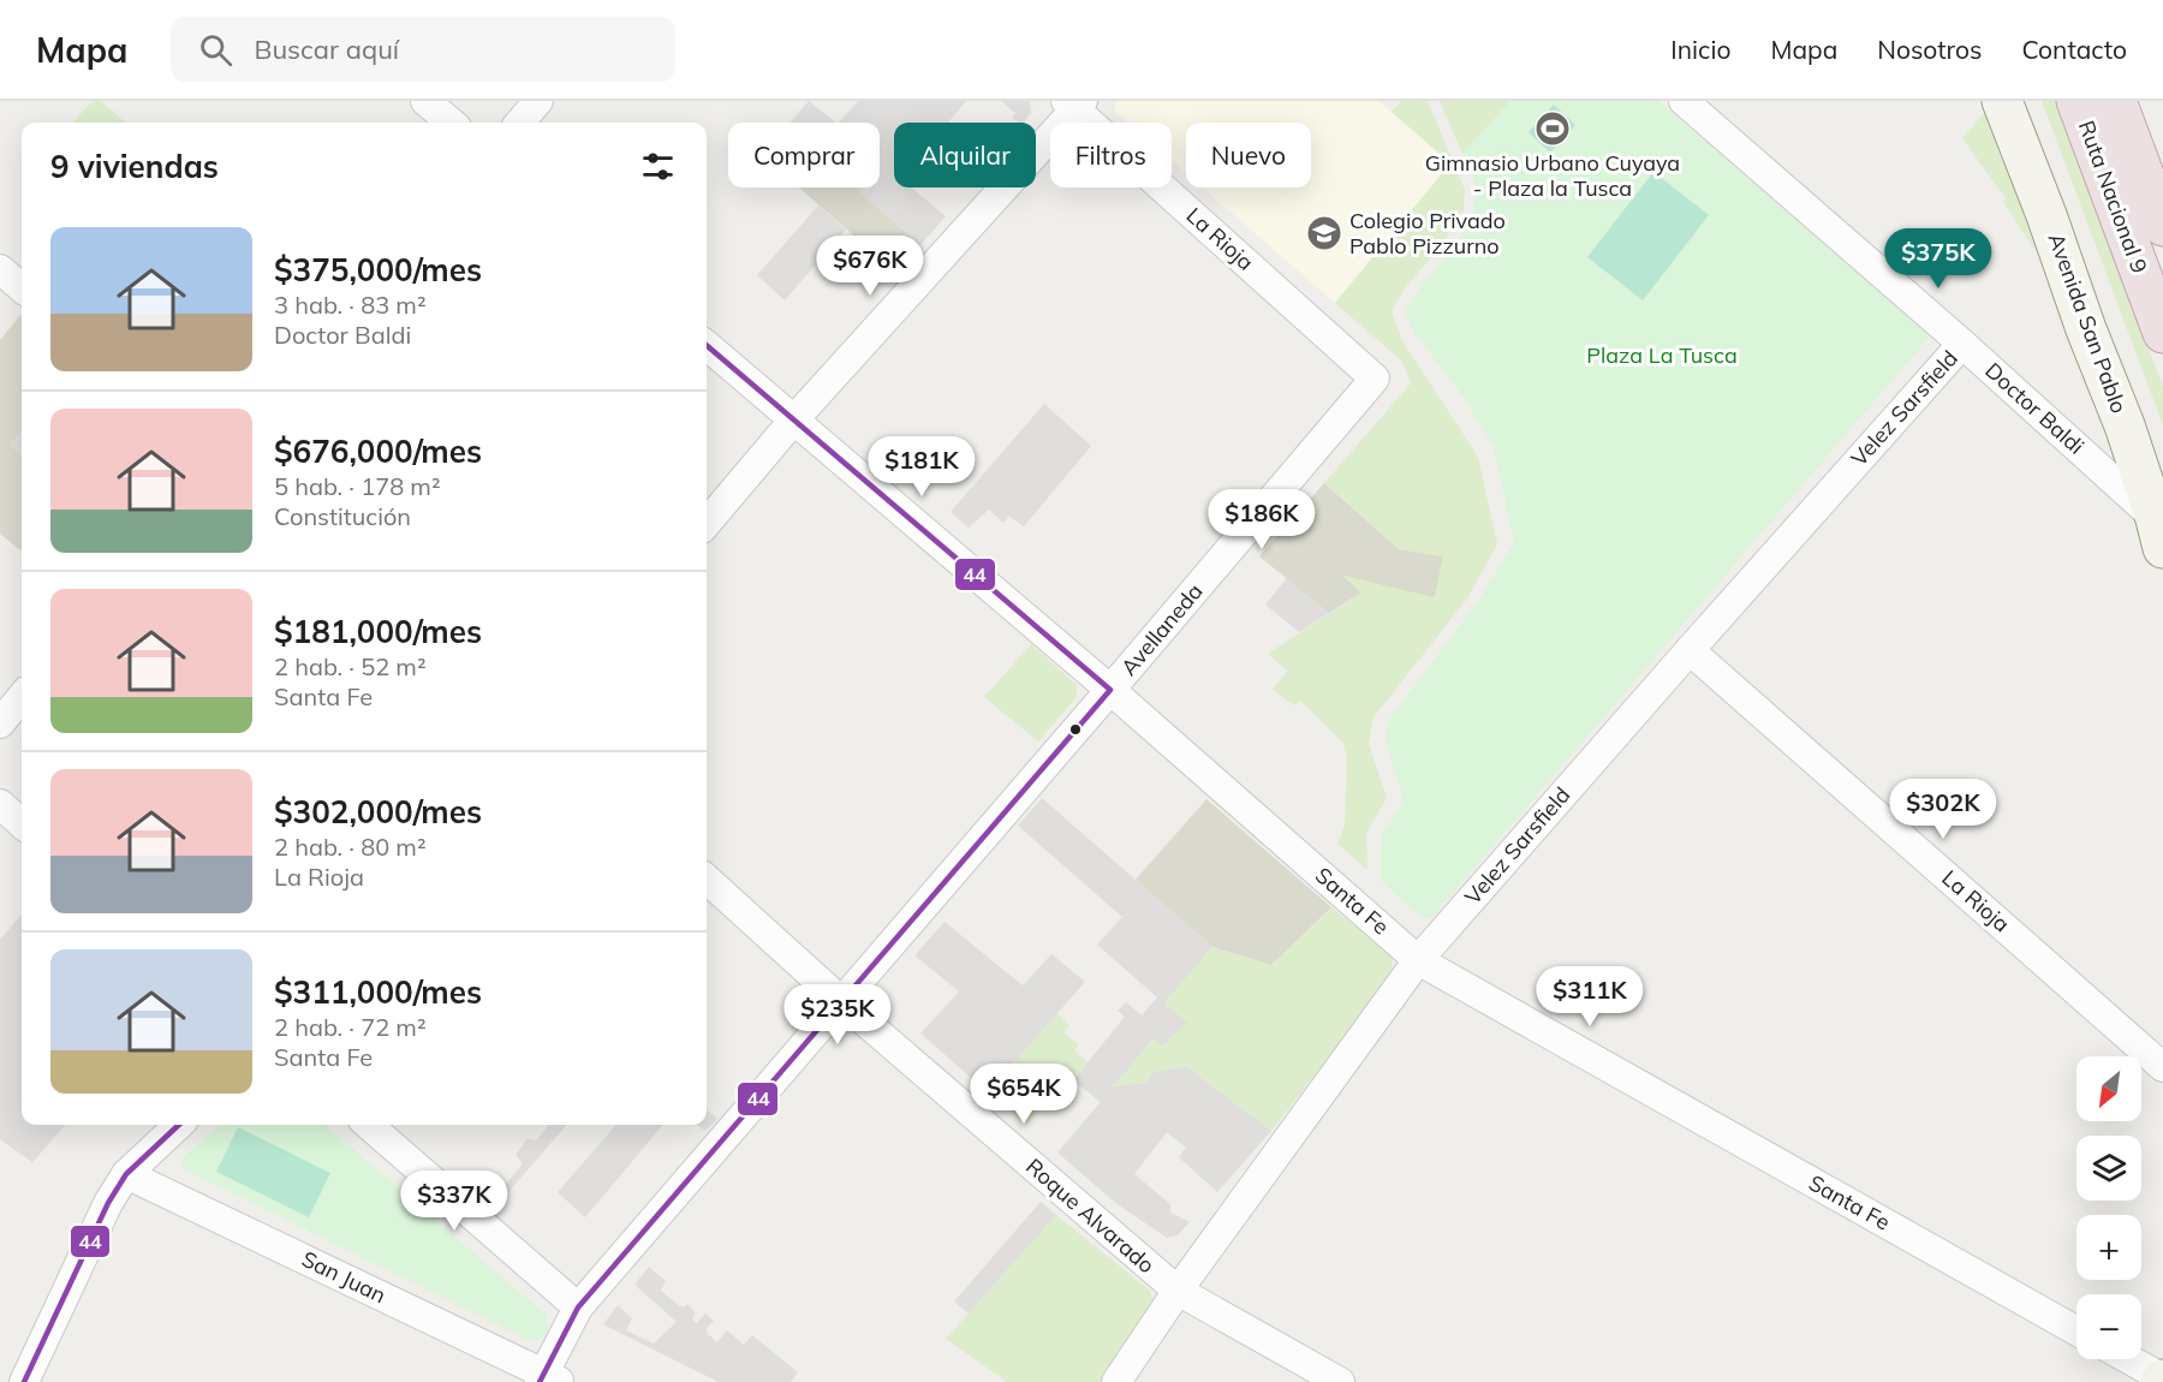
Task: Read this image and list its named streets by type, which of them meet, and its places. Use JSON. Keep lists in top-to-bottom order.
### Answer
{
  "streets": {
    "highway": ["Ruta Nacional 9"],
    "street": [
      "La Rioja",
      "Avenida San Pablo",
      "Velez Sarsfield",
      "Doctor Baldi",
      "Avellaneda",
      "Santa Fe",
      "Roque Alvarado",
      "San Juan"
    ]
  },
  "crossings": [
    ["La Rioja", "Velez Sarsfield"],
    ["La Rioja", "Avellaneda"],
    ["Avenida San Pablo", "Doctor Baldi"],
    ["Velez Sarsfield", "Doctor Baldi"],
    ["Velez Sarsfield", "Santa Fe"],
    ["Velez Sarsfield", "Roque Alvarado"],
    ["Avellaneda", "Santa Fe"],
    ["Avellaneda", "Roque Alvarado"],
    ["Avellaneda", "San Juan"]
  ],
  "parks": ["Plaza La Tusca"],
  "places": {
    "sports": ["Gimnasio Urbano Cuyaya - Plaza la Tusca"],
    "school or university": ["Colegio Privado Pablo Pizzurno"]
  },
  "lines": ["transit line 44"],
  "north": "bottom left",
  "page": {
    "header": "Mapa",
    "search": "Buscar aquí",
    "nav": [
      "Inicio",
      "Mapa",
      "Nosotros",
      "Contacto"
    ],
    "chip": [
      "Comprar",
      "Alquilar",
      "Filtros",
      "Nuevo"
    ],
    "heading": "9 viviendas",
    "list": [
      {
        "name": "$375,000/mes",
        "note": "3 hab. · 83 m² · Doctor Baldi"
      },
      {
        "name": "$676,000/mes",
        "note": "5 hab. · 178 m² · Constitución"
      },
      {
        "name": "$181,000/mes",
        "note": "2 hab. · 52 m² · Santa Fe"
      },
      {
        "name": "$302,000/mes",
        "note": "2 hab. · 80 m² · La Rioja"
      },
      {
        "name": "$311,000/mes",
        "note": "2 hab. · 72 m² · Santa Fe"
      }
    ],
    "price": [
      "$375K",
      "$676K",
      "$181K",
      "$186K",
      "$302K",
      "$311K",
      "$235K",
      "$654K",
      "$337K"
    ],
    "map_buttons": ["+", "−"]
  }
}
